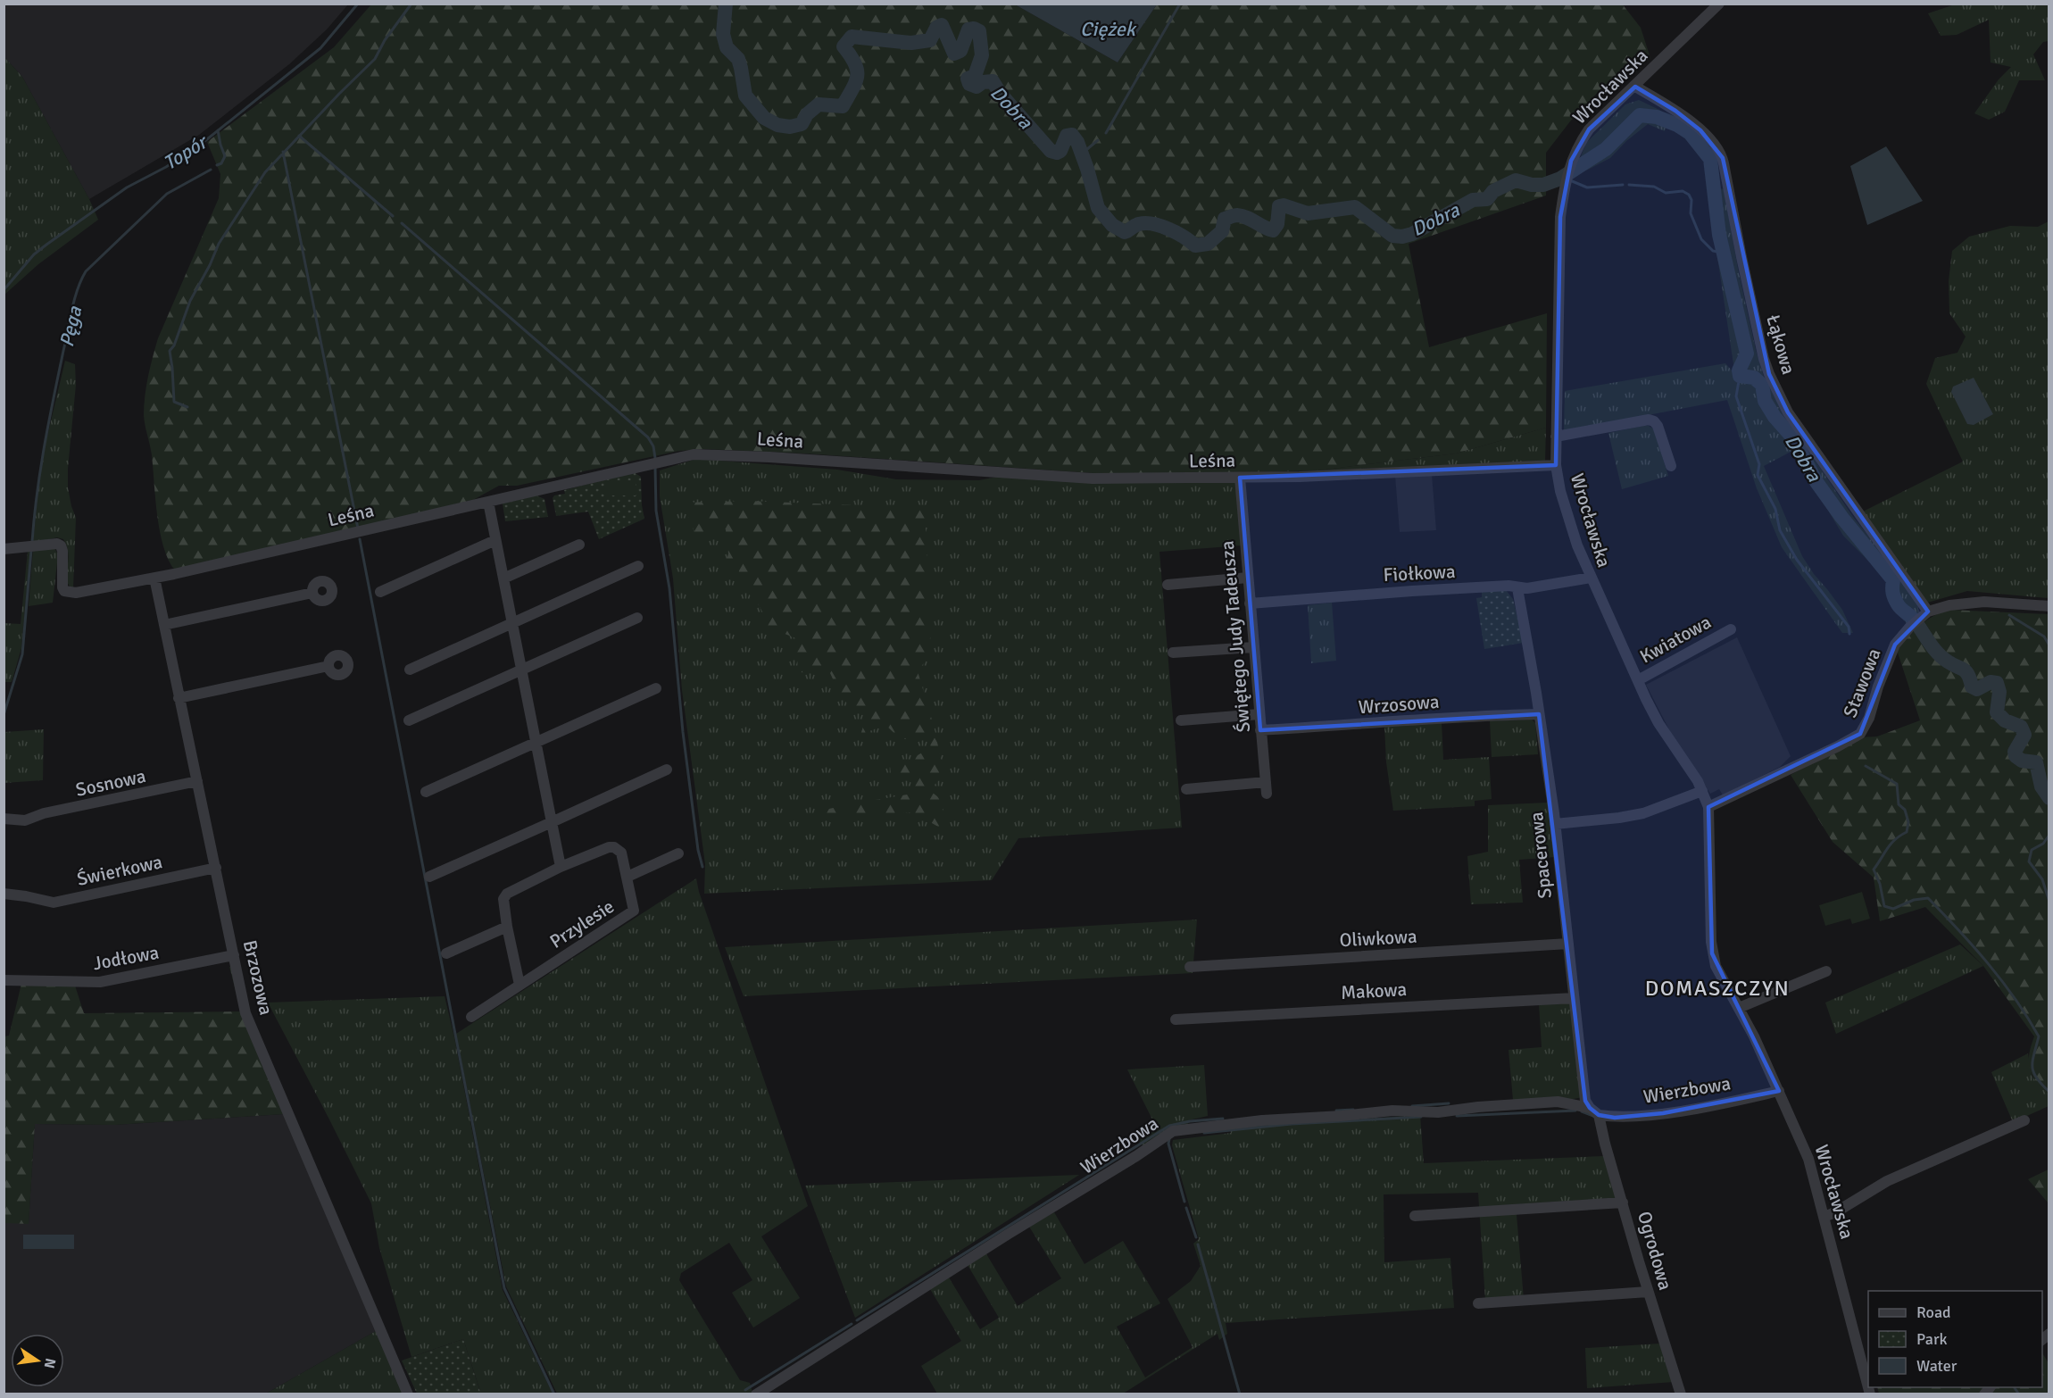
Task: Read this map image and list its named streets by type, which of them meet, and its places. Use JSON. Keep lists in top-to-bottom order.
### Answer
{
  "streets": {
    "street": [
      "Wrocławska",
      "Łąkowa",
      "Leśna",
      "Fiołkowa",
      "Świętego Judy Tadeusza",
      "Kwiatowa",
      "Stawowa",
      "Wrzosowa",
      "Sosnowa",
      "Spacerowa",
      "Świerkowa",
      "Przylesie",
      "Oliwkowa",
      "Jodłowa",
      "Brzozowa",
      "Makowa",
      "Wierzbowa",
      "Ogrodowa"
    ]
  },
  "crossings": [
    ["Wrocławska", "Łąkowa"],
    ["Wrocławska", "Leśna"],
    ["Wrocławska", "Fiołkowa"],
    ["Wrocławska", "Kwiatowa"],
    ["Wrocławska", "Stawowa"],
    ["Wrocławska", "Wierzbowa"],
    ["Łąkowa", "Stawowa"],
    ["Leśna", "Świętego Judy Tadeusza"],
    ["Leśna", "Brzozowa"],
    ["Fiołkowa", "Świętego Judy Tadeusza"],
    ["Fiołkowa", "Spacerowa"],
    ["Świętego Judy Tadeusza", "Wrzosowa"],
    ["Wrzosowa", "Spacerowa"],
    ["Sosnowa", "Brzozowa"],
    ["Spacerowa", "Oliwkowa"],
    ["Spacerowa", "Makowa"],
    ["Spacerowa", "Wierzbowa"],
    ["Świerkowa", "Brzozowa"],
    ["Jodłowa", "Brzozowa"],
    ["Wierzbowa", "Ogrodowa"]
  ],
  "districts": ["DOMASZCZYN"],
  "water": [
    "Ciężek",
    "Dobra",
    "Topór",
    "Pęga"
  ],
  "legend": ["Road", "Park", "Water"],
  "north": "right"
}
